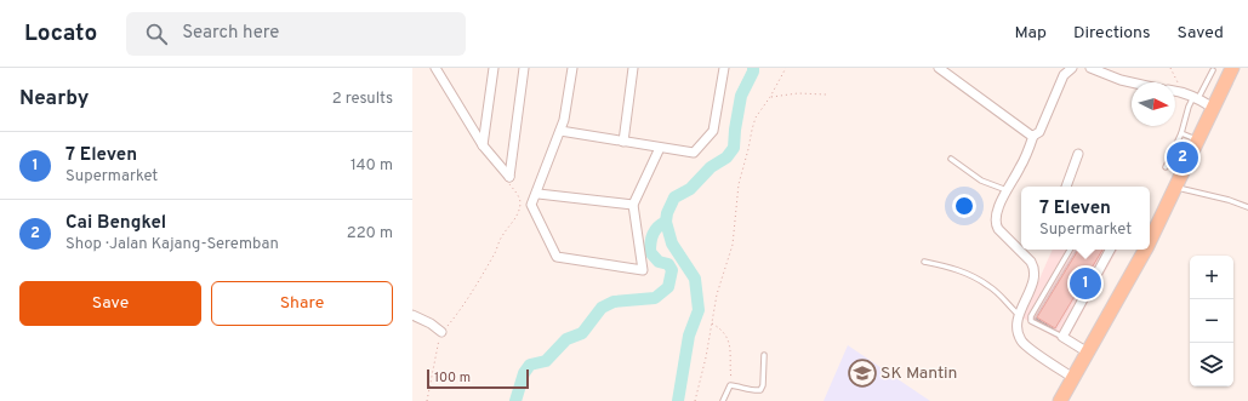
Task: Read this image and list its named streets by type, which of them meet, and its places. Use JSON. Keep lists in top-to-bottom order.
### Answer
{
  "places": {
    "school or university": ["SK Mantin"]
  },
  "scale_bar": "100 m",
  "north": "right",
  "page": {
    "header": "Locato",
    "search": "Search here",
    "nav": ["Map", "Directions", "Saved"],
    "heading": ["Nearby", "2 results"],
    "list": [
      {
        "mark": "1",
        "name": "7 Eleven",
        "note": "Supermarket",
        "value": "140 m"
      },
      {
        "mark": "2",
        "name": "Cai Bengkel",
        "note": "Shop · Jalan Kajang-Seremban",
        "value": "220 m"
      }
    ],
    "pins": ["2", "1"],
    "popup": ["7 Eleven", "Supermarket"],
    "map_buttons": ["+", "−"],
    "buttons": ["Save", "Share"],
    "scale": "100 m"
  }
}
